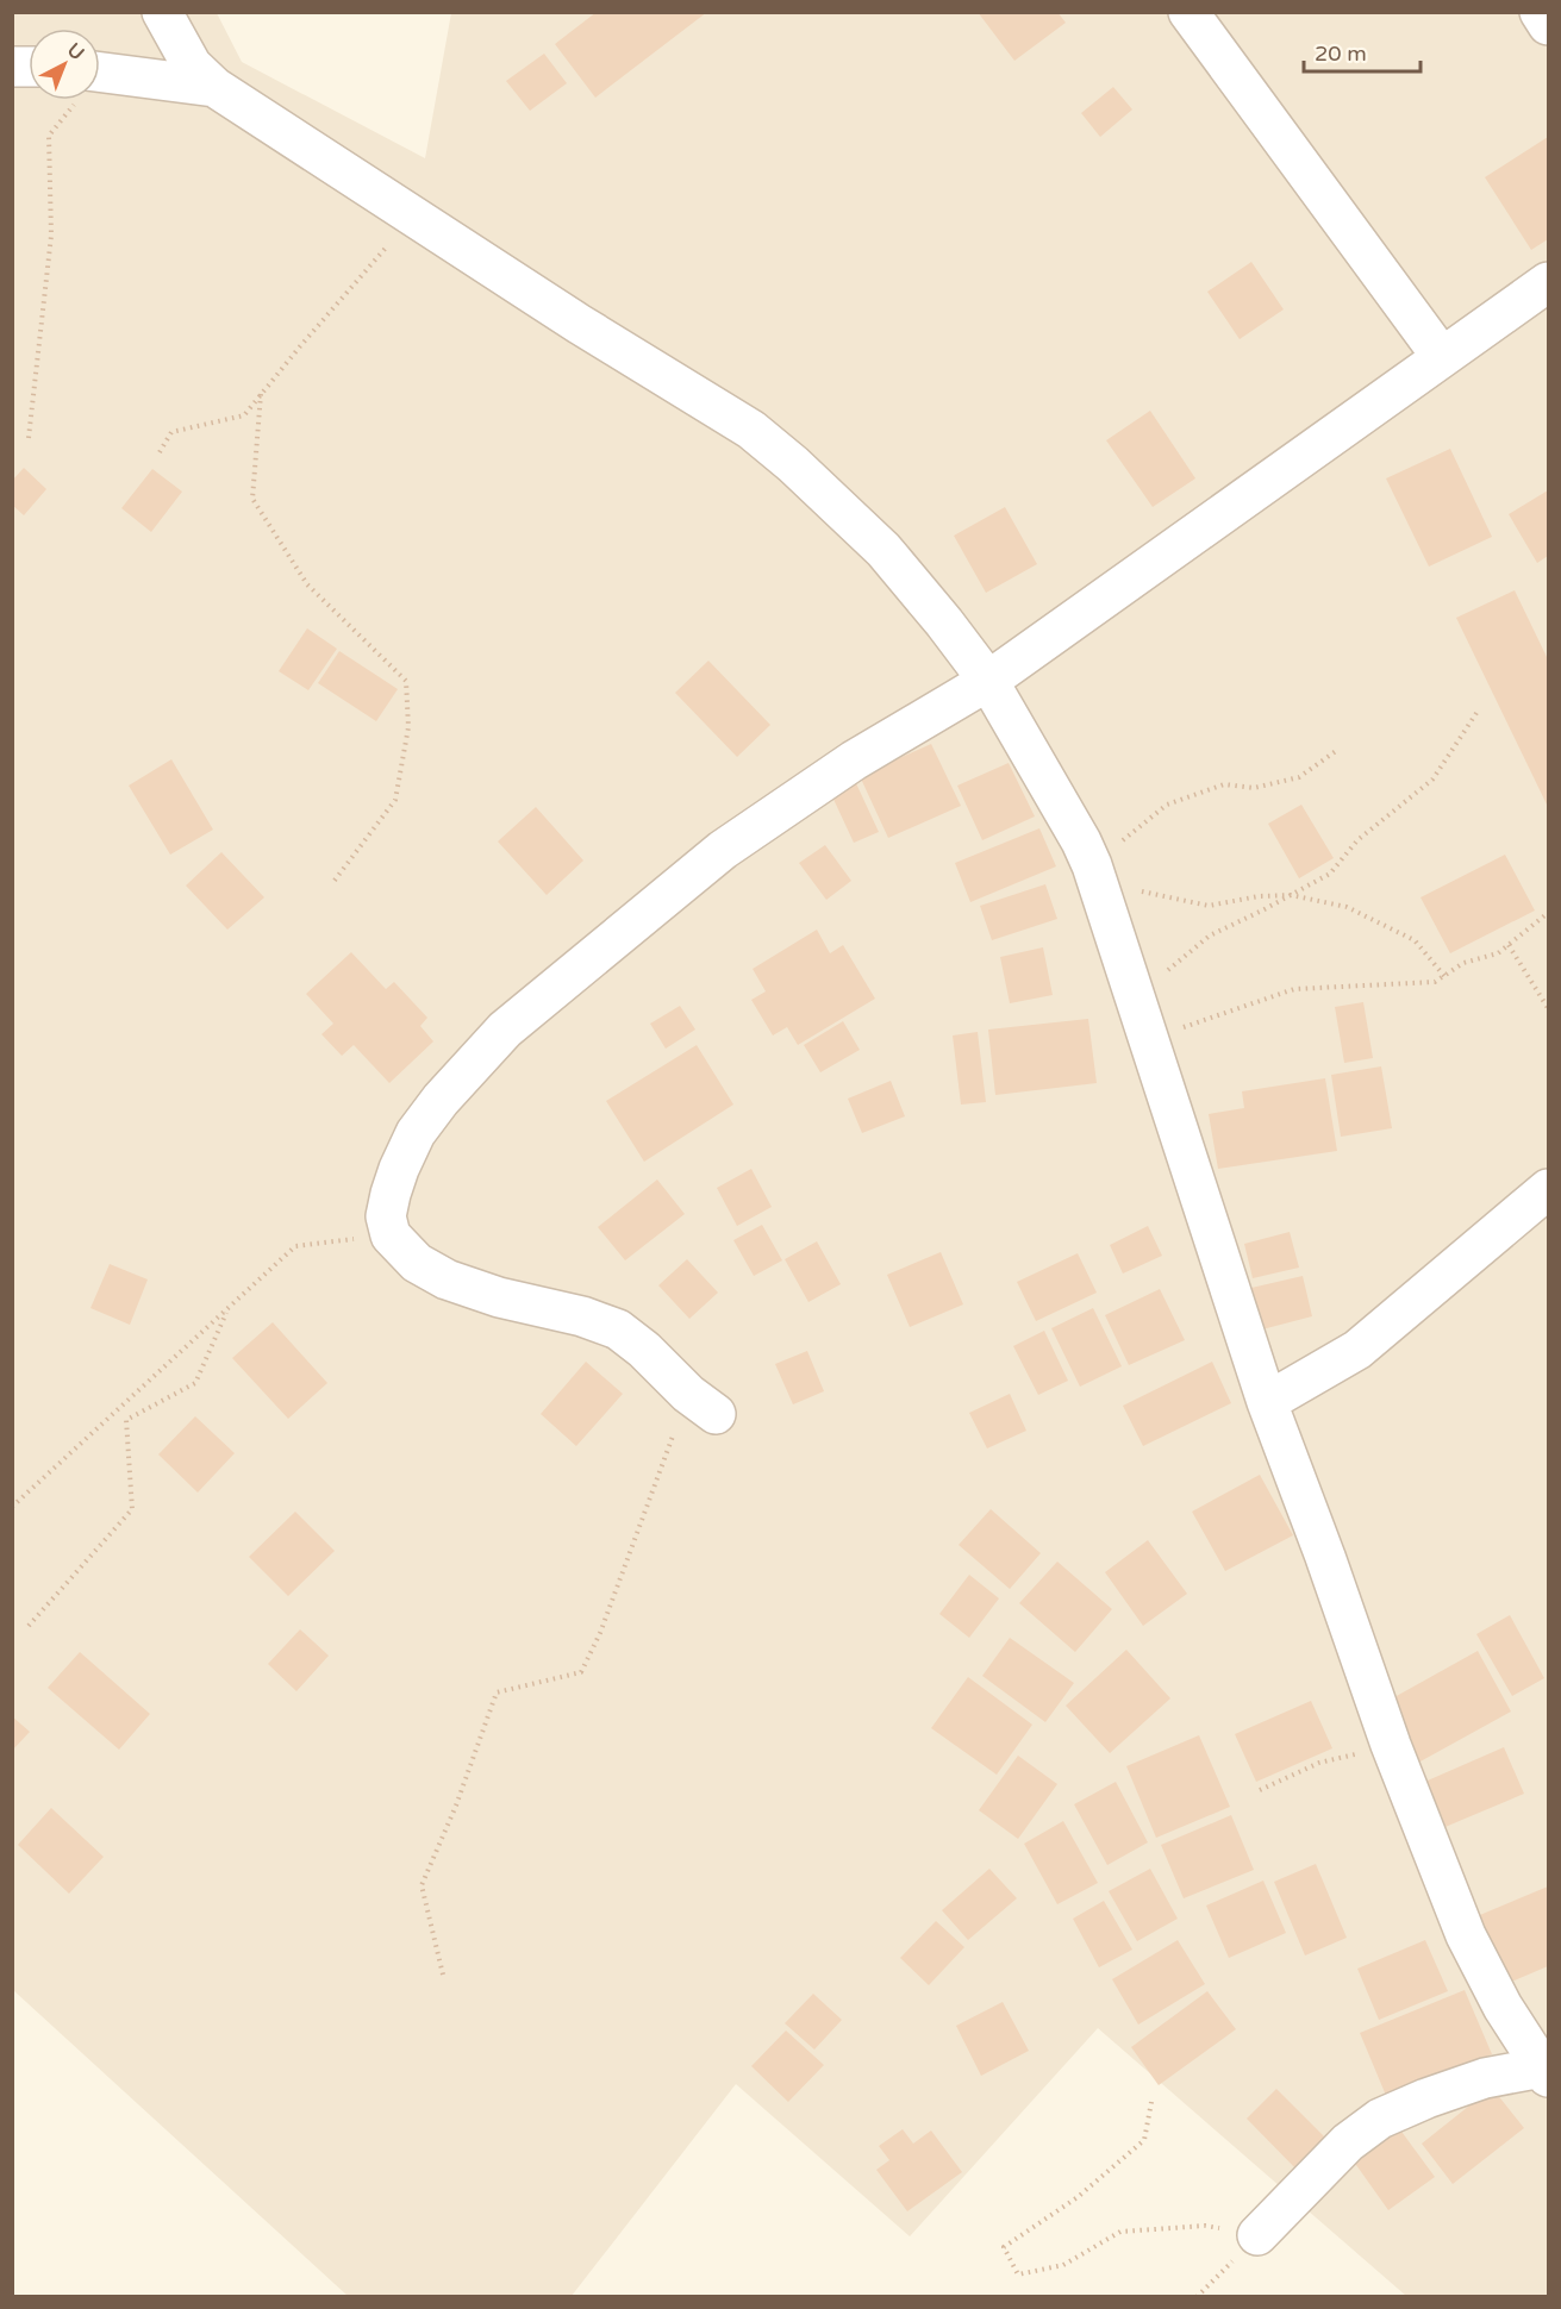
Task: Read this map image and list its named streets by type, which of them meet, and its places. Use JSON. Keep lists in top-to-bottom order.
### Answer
{
  "scale_bar": "20 m",
  "north": "top right"
}
